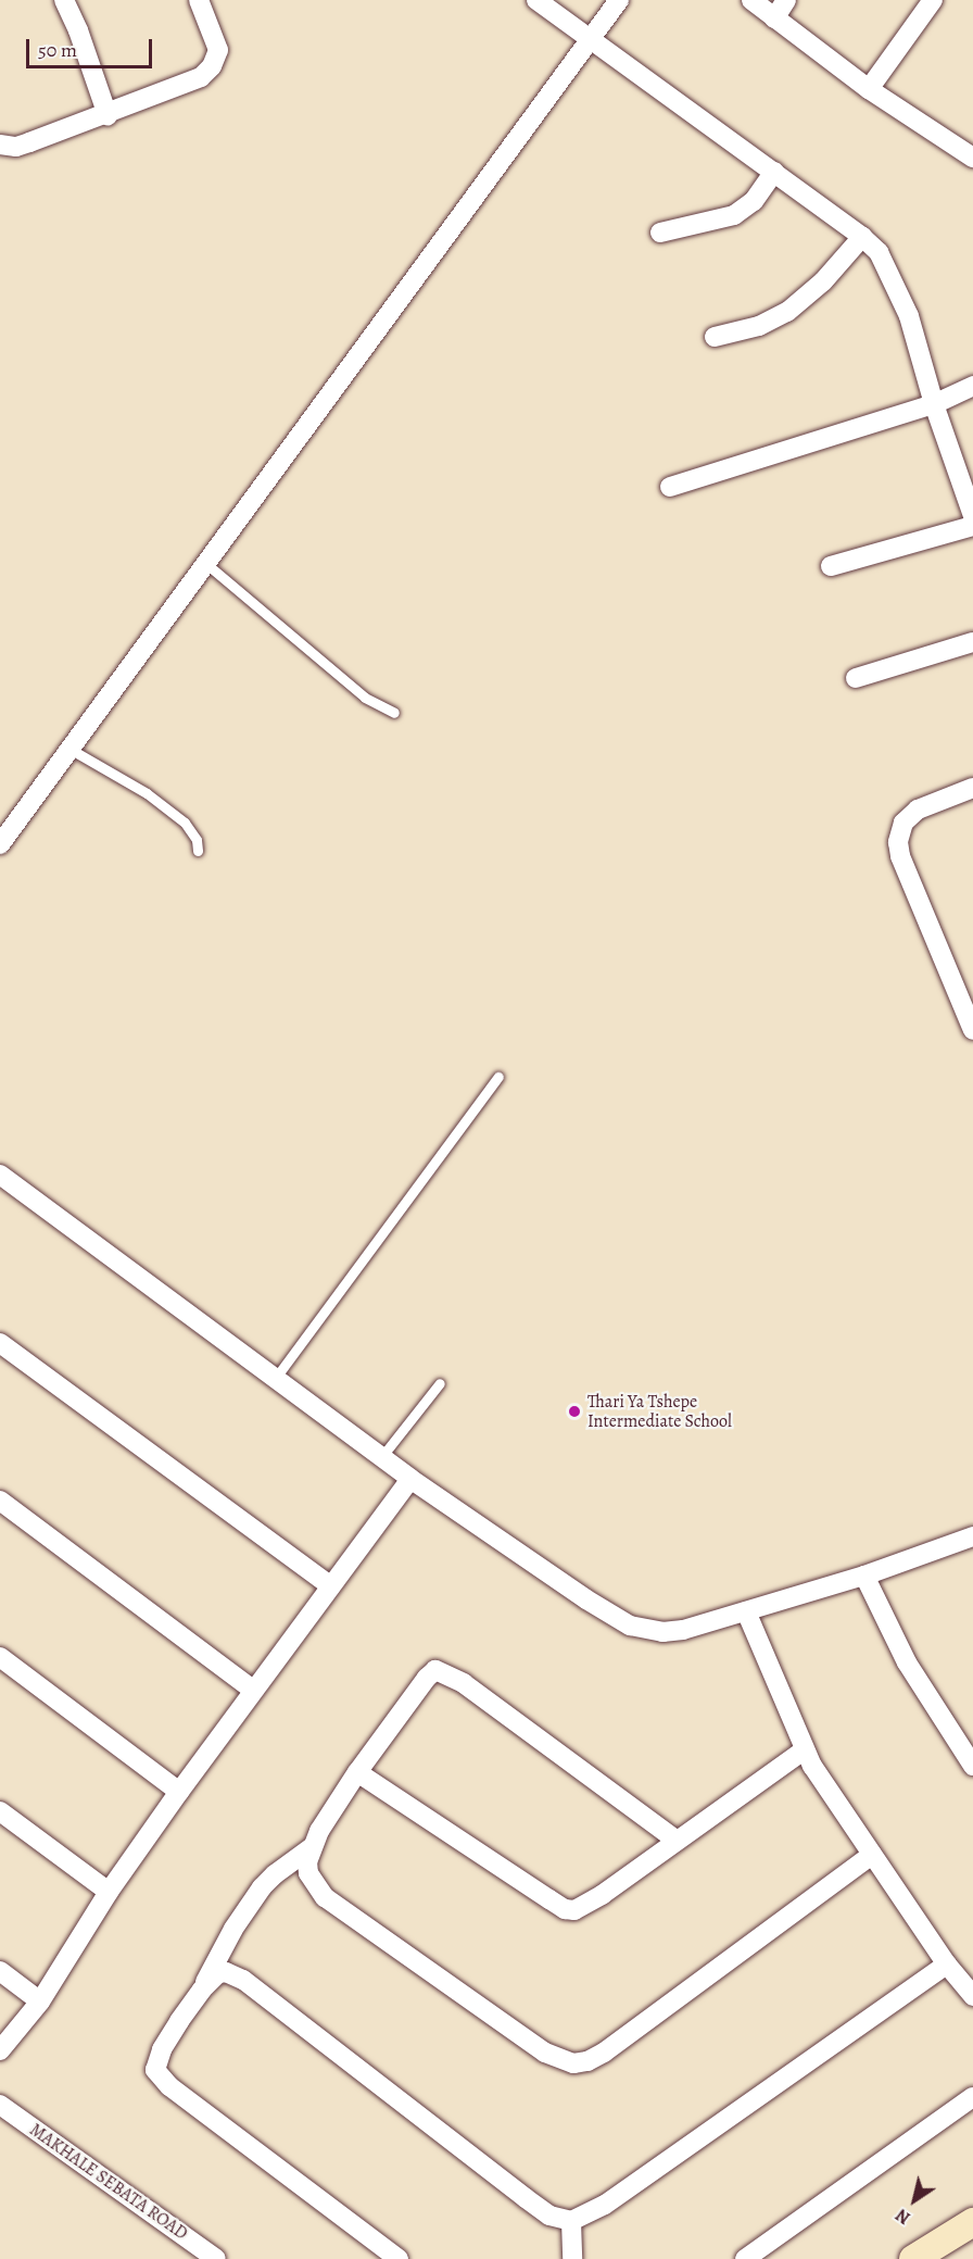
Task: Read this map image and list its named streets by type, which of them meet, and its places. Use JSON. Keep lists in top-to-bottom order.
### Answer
{
  "streets": {
    "street": ["MAKHALE SEBATA ROAD"]
  },
  "places": ["Thari Ya Tshepe Intermediate School"],
  "scale_bar": "50 m",
  "north": "bottom left"
}
